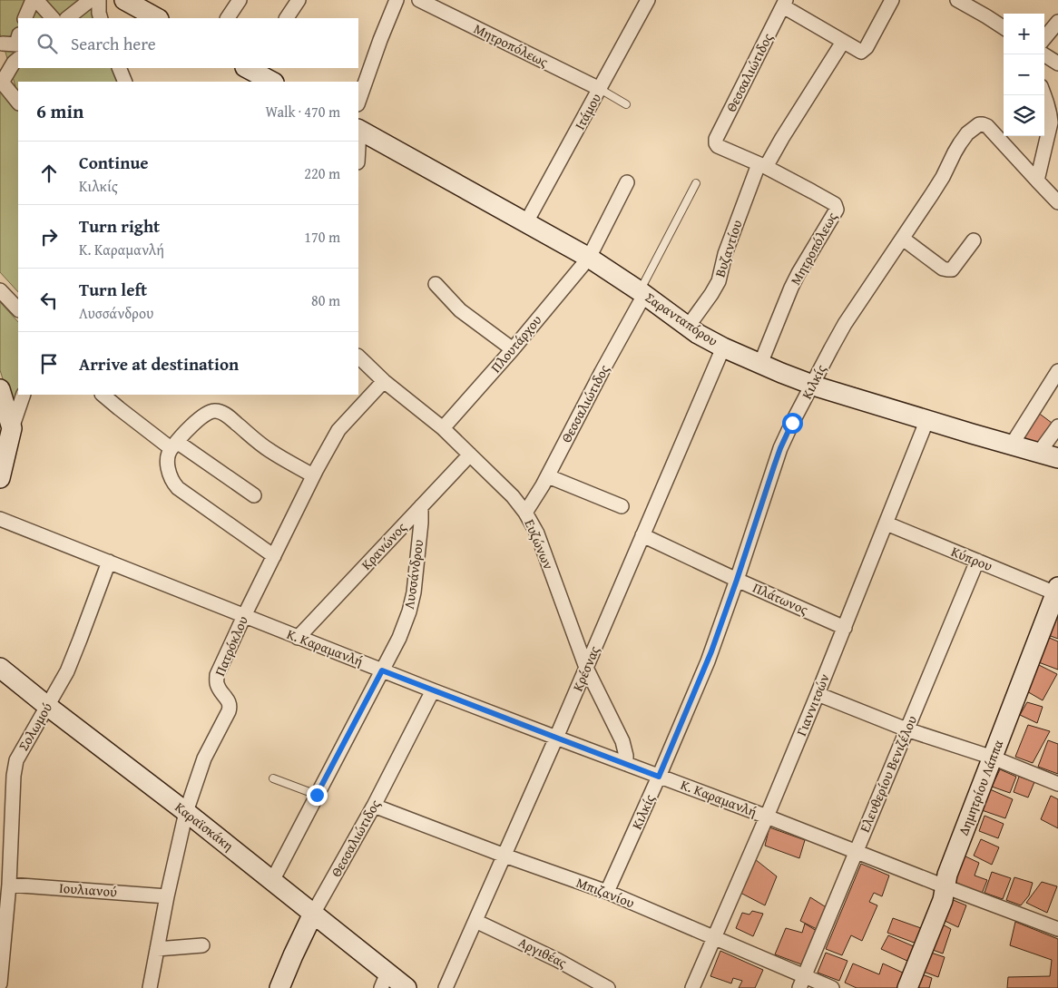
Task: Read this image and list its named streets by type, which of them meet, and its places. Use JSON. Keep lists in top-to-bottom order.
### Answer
{
  "streets": {
    "street": [
      "Μητροπόλεως",
      "Θεσσαλιώτιδος",
      "Ιτάμου",
      "Βυζαντίου",
      "Σαρανταπόρου",
      "Πλουτάρχου",
      "Κιλκίς",
      "Ευζώνων",
      "Κρανώνος",
      "Κύπρου",
      "Λυσσάνδρου",
      "Πλάτωνος",
      "Πατρόκλου",
      "Κ. Καραμανλή",
      "Κρέσνας",
      "Γιαννιτσών",
      "Σολωμού",
      "Ελευθερίου Βενιζέλου",
      "Δημητρίου Λάππα",
      "Καραϊσκάκη",
      "Ιουλιανού",
      "Μπιζανίου",
      "Αργιθέας"
    ]
  },
  "crossings": [
    ["Μητροπόλεως", "Θεσσαλιώτιδος"],
    ["Μητροπόλεως", "Ιτάμου"],
    ["Μητροπόλεως", "Βυζαντίου"],
    ["Μητροπόλεως", "Σαρανταπόρου"],
    ["Θεσσαλιώτιδος", "Σαρανταπόρου"],
    ["Θεσσαλιώτιδος", "Ευζώνων"],
    ["Θεσσαλιώτιδος", "Κ. Καραμανλή"],
    ["Θεσσαλιώτιδος", "Καραϊσκάκη"],
    ["Θεσσαλιώτιδος", "Μπιζανίου"],
    ["Ιτάμου", "Σαρανταπόρου"],
    ["Βυζαντίου", "Σαρανταπόρου"],
    ["Σαρανταπόρου", "Πλουτάρχου"],
    ["Σαρανταπόρου", "Κιλκίς"],
    ["Σαρανταπόρου", "Κρέσνας"],
    ["Σαρανταπόρου", "Γιαννιτσών"],
    ["Πλουτάρχου", "Ευζώνων"],
    ["Κιλκίς", "Πλάτωνος"],
    ["Κιλκίς", "Κ. Καραμανλή"],
    ["Κιλκίς", "Μπιζανίου"],
    ["Ευζώνων", "Κρανώνος"],
    ["Ευζώνων", "Πατρόκλου"],
    ["Ευζώνων", "Κ. Καραμανλή"],
    ["Ευζώνων", "Κρέσνας"],
    ["Κρανώνος", "Λυσσάνδρου"],
    ["Κρανώνος", "Κ. Καραμανλή"],
    ["Κύπρου", "Γιαννιτσών"],
    ["Κύπρου", "Ελευθερίου Βενιζέλου"],
    ["Κύπρου", "Δημητρίου Λάππα"],
    ["Λυσσάνδρου", "Κ. Καραμανλή"],
    ["Λυσσάνδρου", "Καραϊσκάκη"],
    ["Πλάτωνος", "Κρέσνας"],
    ["Πλάτωνος", "Γιαννιτσών"],
    ["Πατρόκλου", "Κ. Καραμανλή"],
    ["Πατρόκλου", "Καραϊσκάκη"],
    ["Πατρόκλου", "Ιουλιανού"],
    ["Κ. Καραμανλή", "Κρέσνας"],
    ["Κ. Καραμανλή", "Γιαννιτσών"],
    ["Κ. Καραμανλή", "Σολωμού"],
    ["Κ. Καραμανλή", "Ελευθερίου Βενιζέλου"],
    ["Κ. Καραμανλή", "Δημητρίου Λάππα"],
    ["Κρέσνας", "Μπιζανίου"],
    ["Κρέσνας", "Αργιθέας"],
    ["Γιαννιτσών", "Μπιζανίου"],
    ["Σολωμού", "Καραϊσκάκη"],
    ["Σολωμού", "Ιουλιανού"],
    ["Ελευθερίου Βενιζέλου", "Μπιζανίου"]
  ],
  "page": {
    "map_buttons": ["+", "−"],
    "search": "Search here",
    "heading": ["6 min", "Walk · 470 m"],
    "list": [
      ["Continue", "Κιλκίς", "220 m"],
      ["Turn right", "Κ. Καραμανλή", "170 m"],
      ["Turn left", "Λυσσάνδρου", "80 m"],
      "Arrive at destination"
    ]
  }
}
